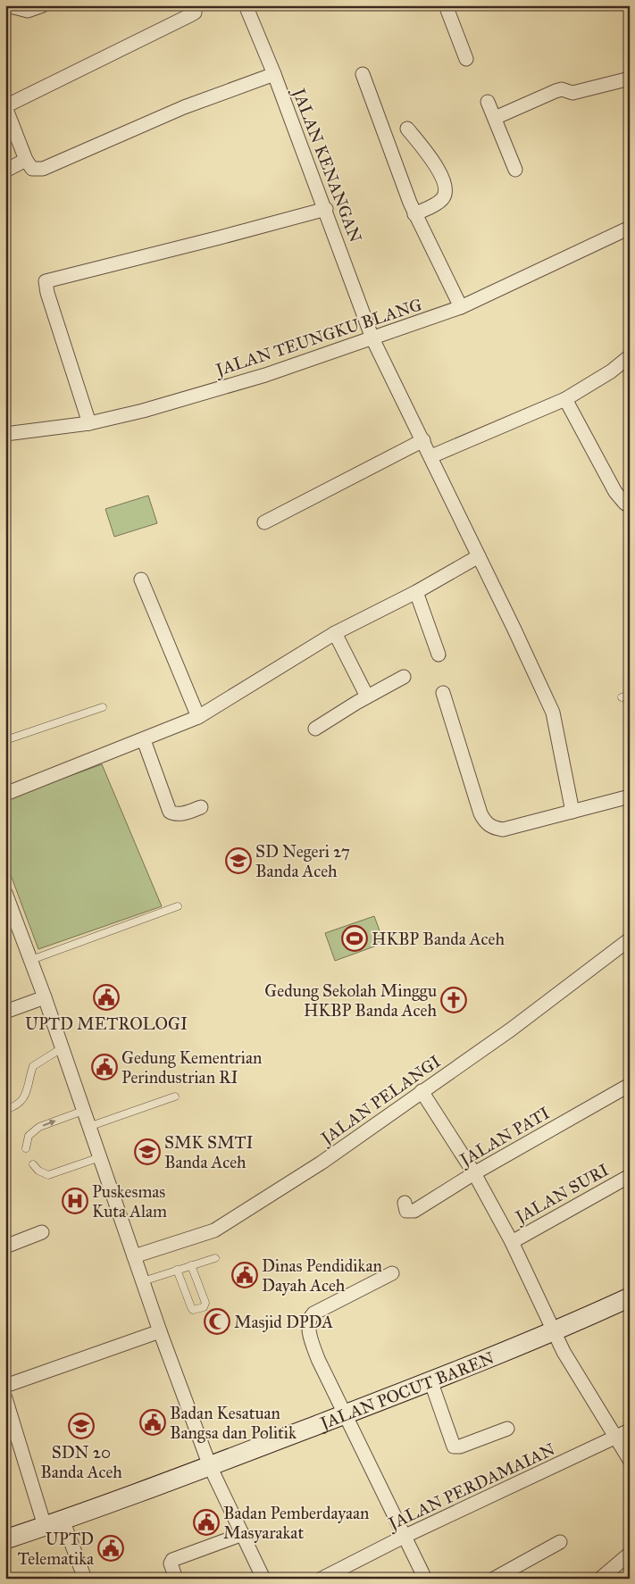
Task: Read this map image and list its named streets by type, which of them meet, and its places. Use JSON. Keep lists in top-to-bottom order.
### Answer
{
  "streets": {
    "main road": ["JALAN POCUT BAREN"],
    "street": [
      "JALAN KENANGAN",
      "JALAN TEUNGKU BLANG",
      "JALAN PELANGI",
      "JALAN PATI",
      "JALAN SURI",
      "JALAN PERDAMAIAN"
    ]
  },
  "crossings": [
    ["JALAN KENANGAN", "JALAN TEUNGKU BLANG"]
  ],
  "places": {
    "school or university": ["SD Negeri 27 Banda Aceh", "SMK SMTI Banda Aceh", "SDN 20 Banda Aceh"],
    "sports": ["HKBP Banda Aceh"],
    "public building": [
      "UPTD METROLOGI",
      "Gedung Kementrian Perindustrian RI",
      "Dinas Pendidikan Dayah Aceh",
      "Badan Kesatuan Bangsa dan Politik",
      "Badan Pemberdayaan Masyarakat",
      "UPTD Telematika"
    ],
    "church": ["Gedung Sekolah Minggu HKBP Banda Aceh"],
    "hospital": ["Puskesmas Kuta Alam"],
    "mosque": ["Masjid DPDA"]
  }
}
